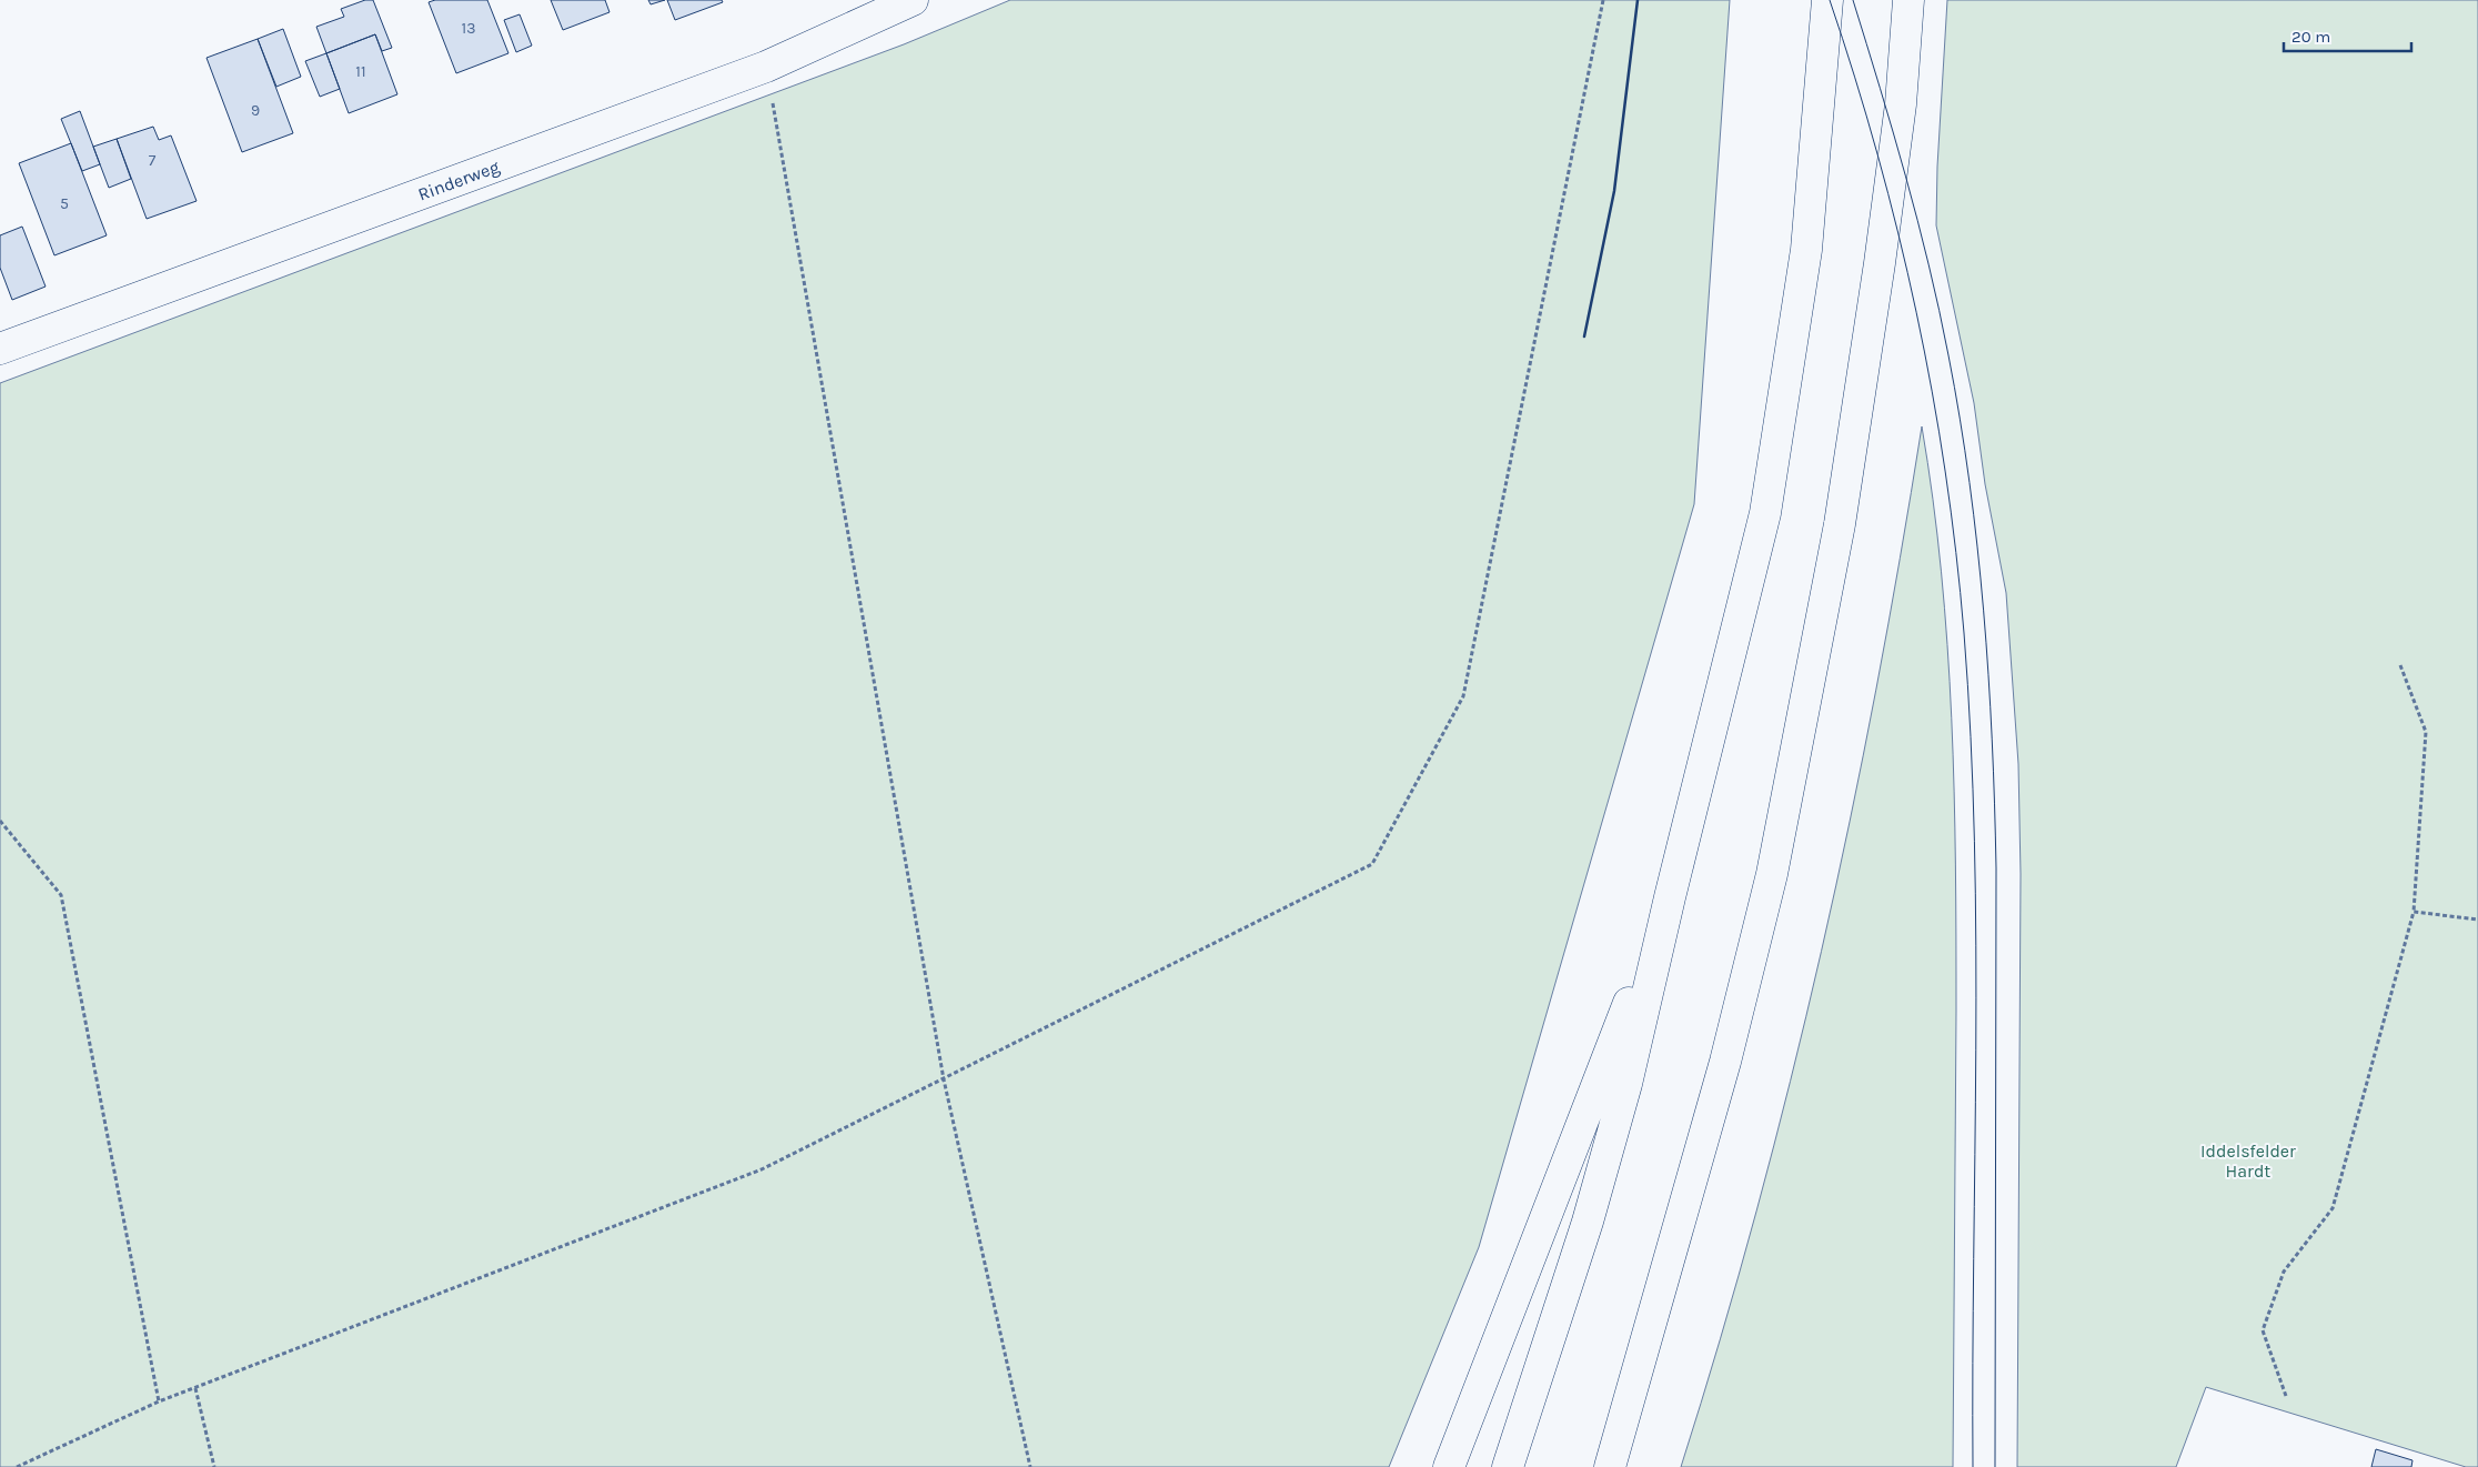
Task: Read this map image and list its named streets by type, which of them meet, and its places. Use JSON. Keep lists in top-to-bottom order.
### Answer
{
  "streets": {
    "main road": ["Rinderweg"]
  },
  "parks": ["Iddelsfelder Hardt"],
  "house_numbers": [
    "13",
    "11",
    "9",
    "7",
    "5"
  ],
  "scale_bar": "20 m"
}
